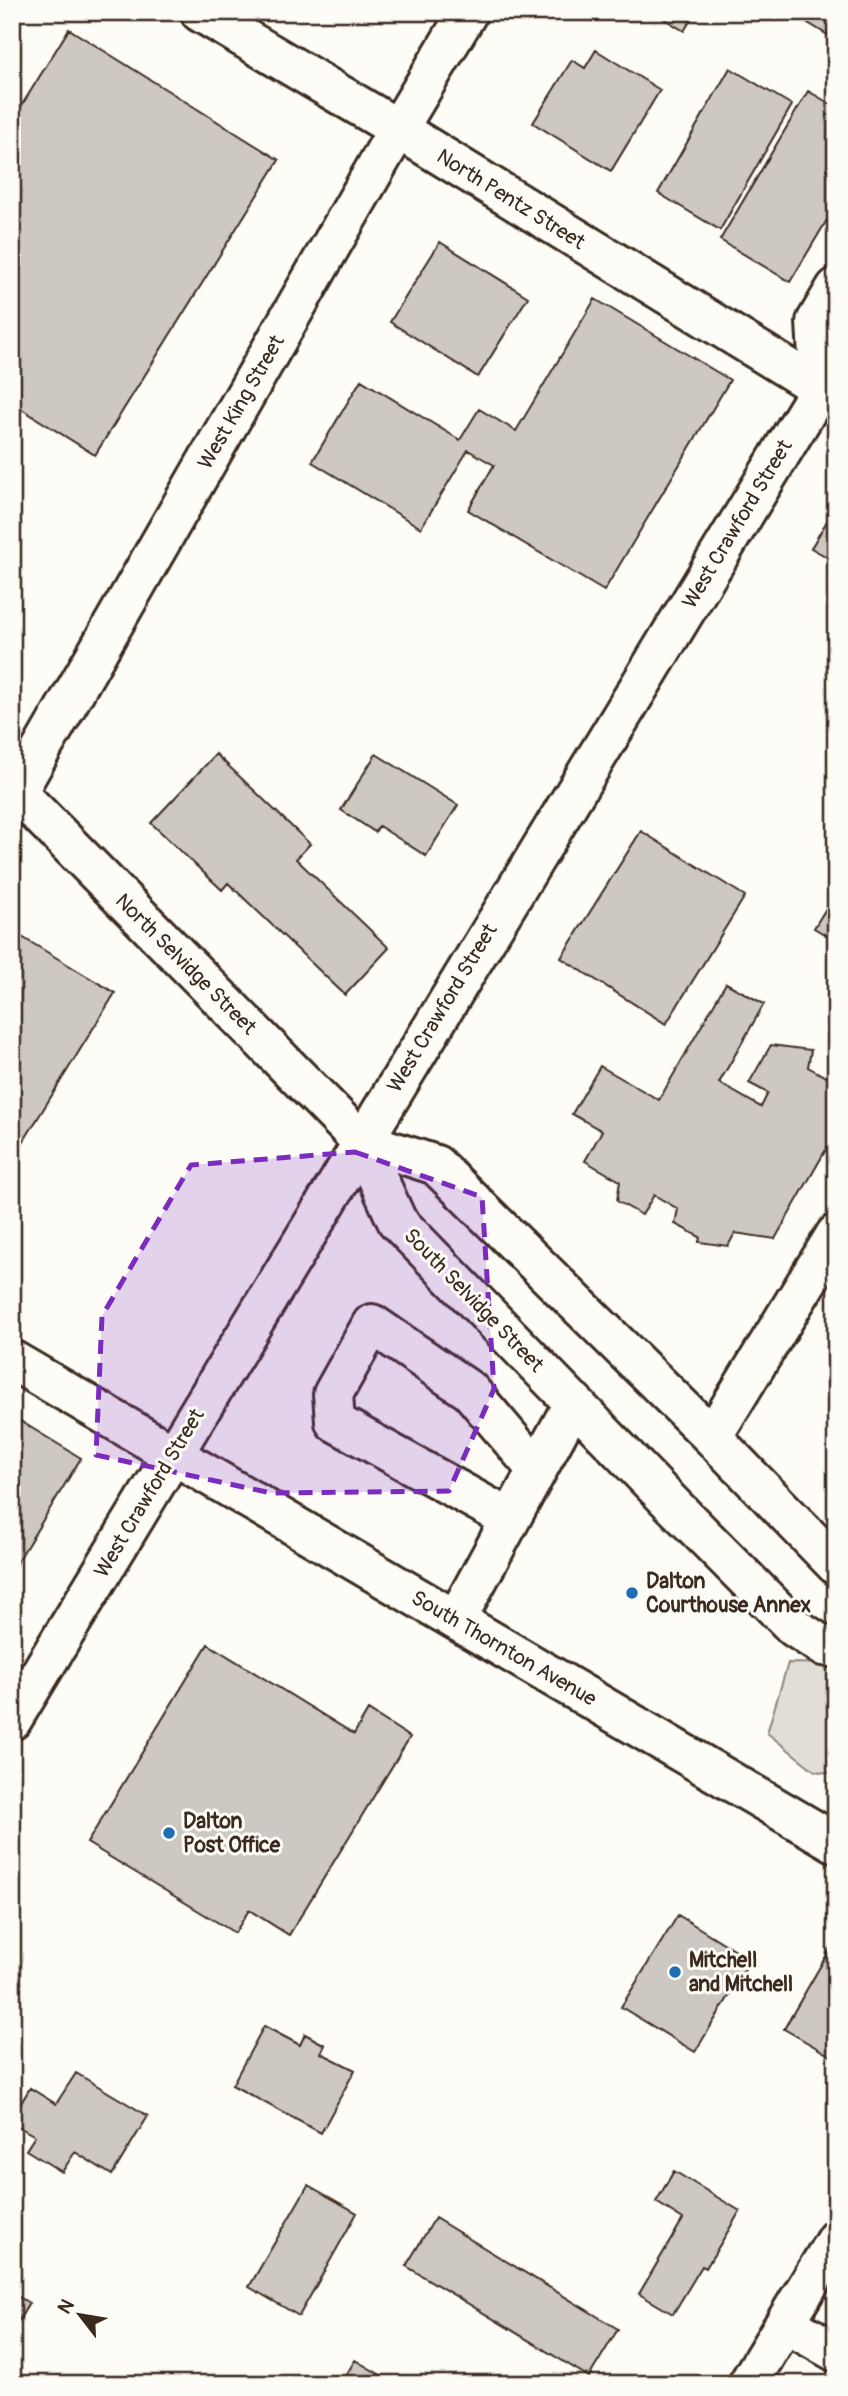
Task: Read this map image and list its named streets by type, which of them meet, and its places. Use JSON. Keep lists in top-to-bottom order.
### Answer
{
  "streets": {
    "street": [
      "North Pentz Street",
      "West King Street",
      "West Crawford Street",
      "North Selvidge Street",
      "South Selvidge Street",
      "South Thornton Avenue"
    ]
  },
  "crossings": [
    ["North Pentz Street", "West King Street"],
    ["North Pentz Street", "West Crawford Street"],
    ["West King Street", "North Selvidge Street"],
    ["West Crawford Street", "North Selvidge Street"],
    ["West Crawford Street", "South Selvidge Street"],
    ["West Crawford Street", "South Thornton Avenue"],
    ["North Selvidge Street", "South Selvidge Street"]
  ],
  "places": ["Dalton Courthouse Annex", "Dalton Post Office", "Mitchell and Mitchell"],
  "north": "top left"
}
